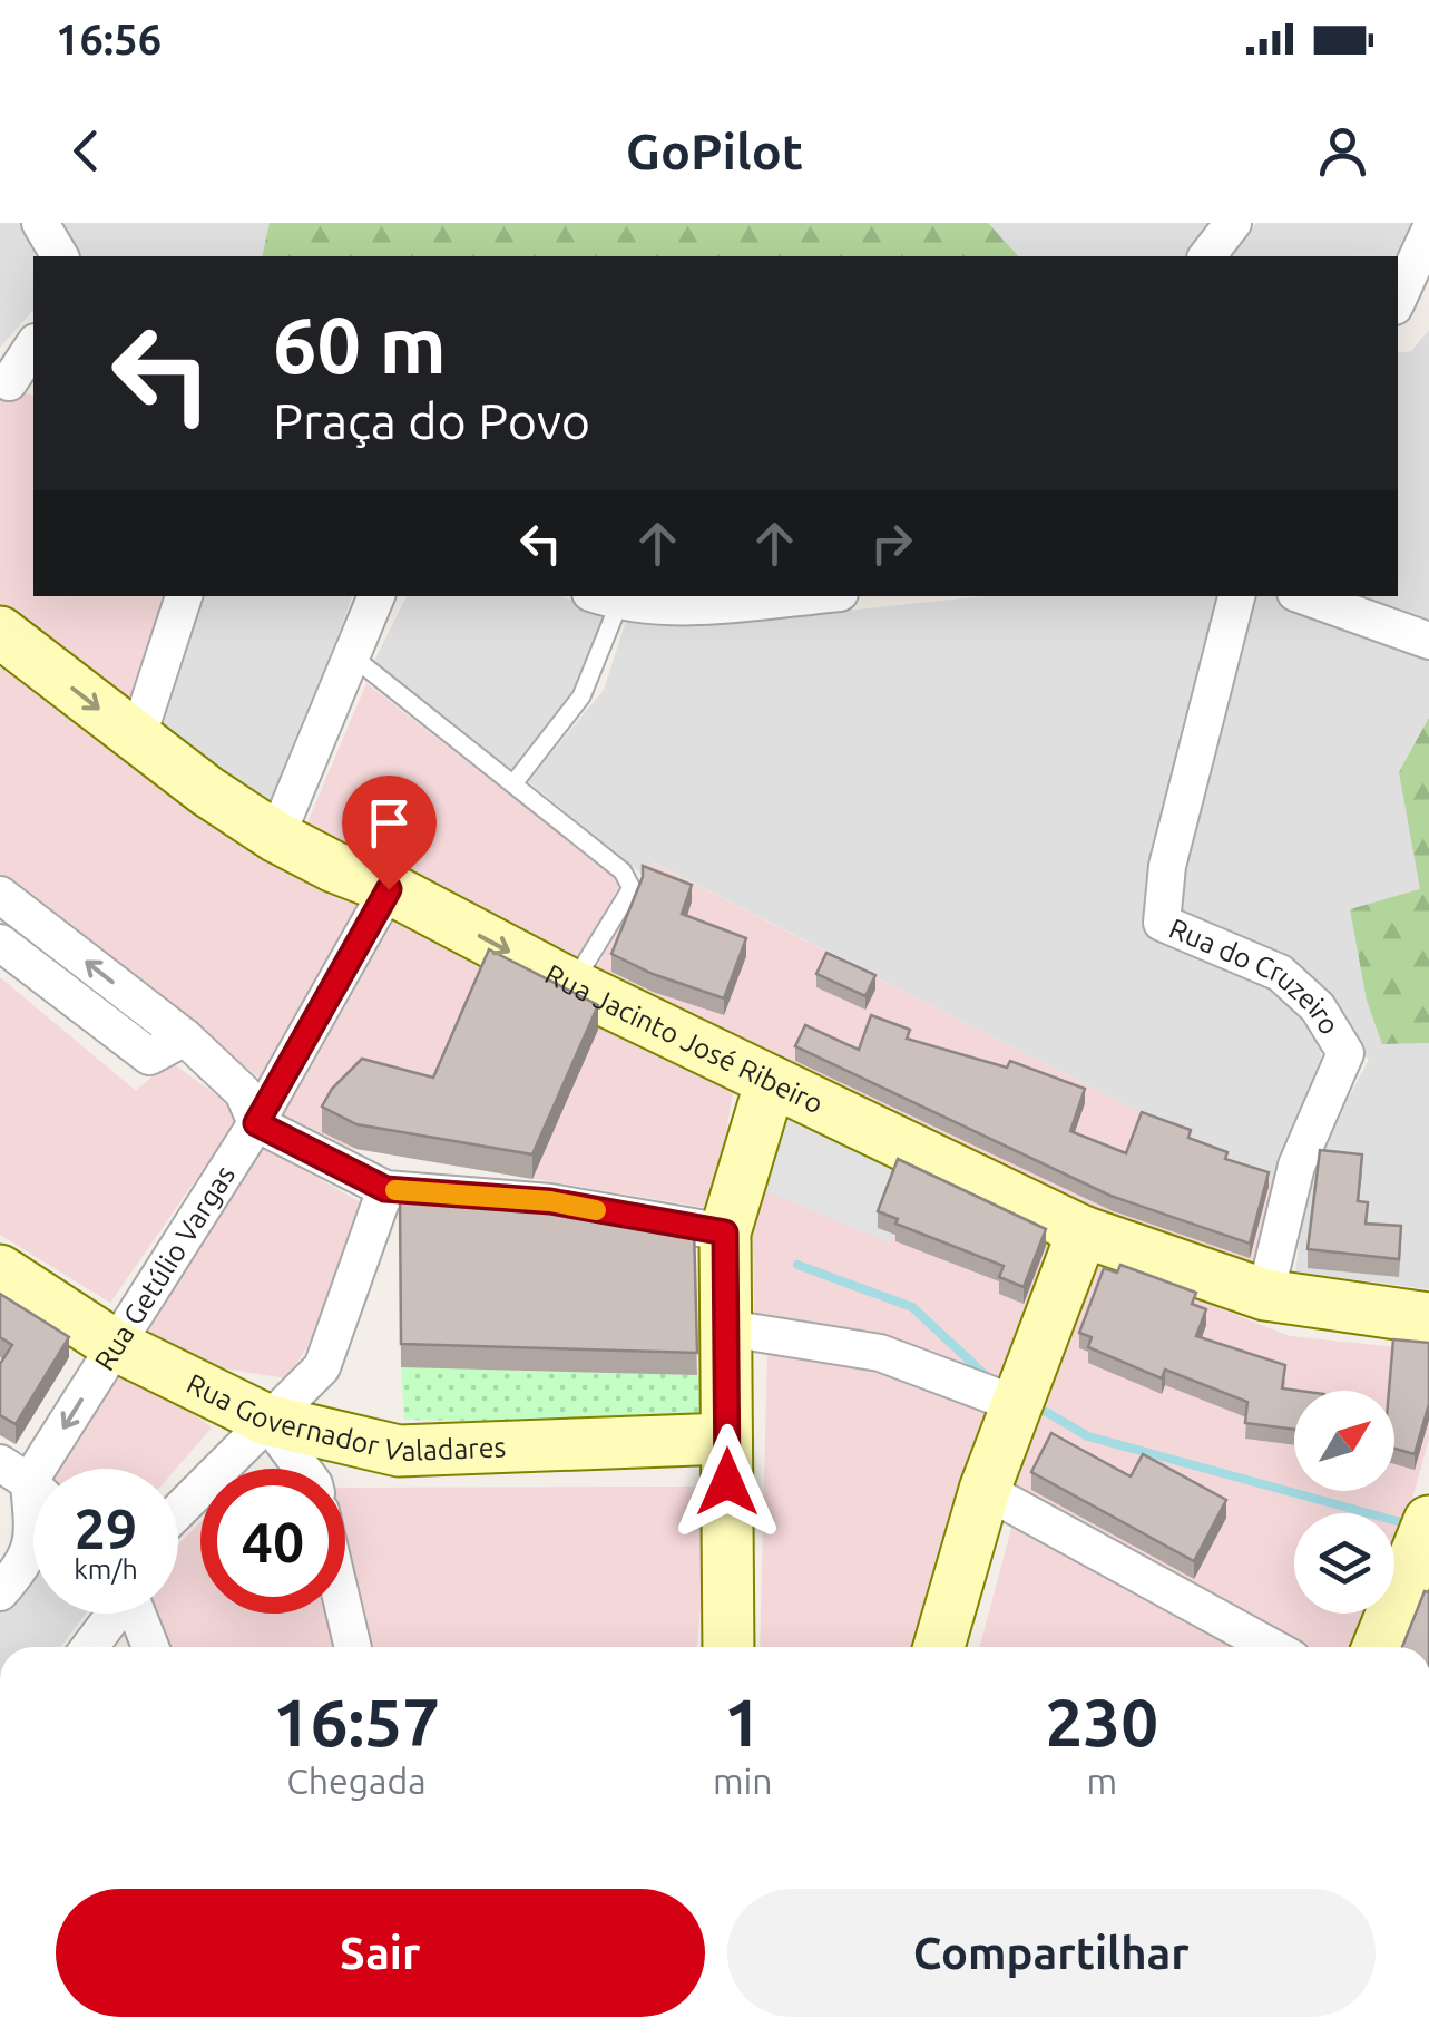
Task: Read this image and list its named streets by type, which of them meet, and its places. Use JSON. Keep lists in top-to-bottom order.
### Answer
{
  "streets": {
    "main road": ["Rua Jacinto José Ribeiro", "Rua Governador Valadares"],
    "street": ["Rua do Cruzeiro", "Rua Getúlio Vargas"]
  },
  "crossings": [
    ["Rua do Cruzeiro", "Rua Jacinto José Ribeiro"],
    ["Rua Jacinto José Ribeiro", "Rua Getúlio Vargas"],
    ["Rua Getúlio Vargas", "Rua Governador Valadares"]
  ],
  "north": "top right",
  "page": {
    "status": "16:56",
    "header": "GoPilot",
    "turn": ["60 m", "Praça do Povo"],
    "speed": "29 km/h",
    "limit": "40",
    "eta": [
      "16:57",
      "Chegada",
      "1",
      "min",
      "230",
      "m"
    ],
    "buttons": ["Sair", "Compartilhar"]
  }
}
